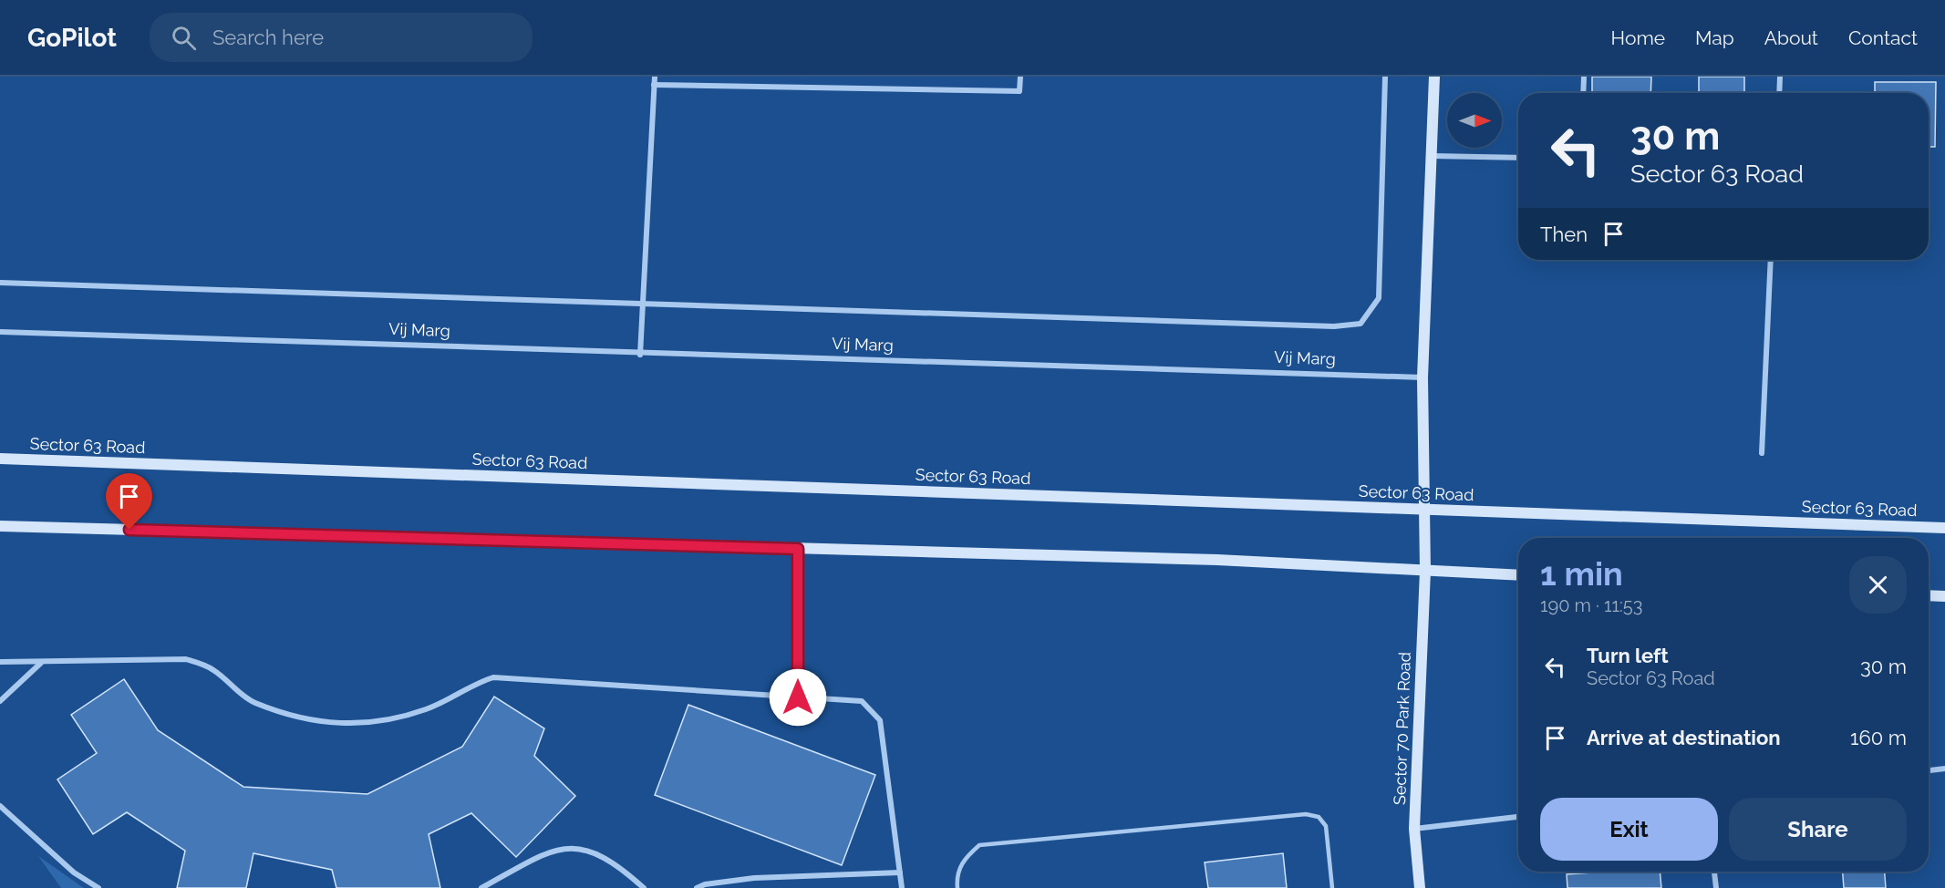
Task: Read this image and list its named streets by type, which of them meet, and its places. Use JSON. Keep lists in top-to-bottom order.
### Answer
{
  "streets": {
    "street": ["Vij Marg", "Sector 63 Road", "Sector 70 Park Road"]
  },
  "crossings": [
    ["Vij Marg", "Sector 70 Park Road"],
    ["Sector 63 Road", "Sector 70 Park Road"]
  ],
  "north": "right",
  "page": {
    "header": "GoPilot",
    "search": "Search here",
    "nav": [
      "Home",
      "Map",
      "About",
      "Contact"
    ],
    "turn": ["30 m", "Sector 63 Road"],
    "then": "Then",
    "heading": ["1 min", "190 m · 11:53"],
    "list": [
      {
        "name": "Turn left",
        "note": "Sector 63 Road",
        "value": "30 m"
      },
      {
        "name": "Arrive at destination",
        "value": "160 m"
      }
    ],
    "buttons": ["Exit", "Share"]
  }
}
